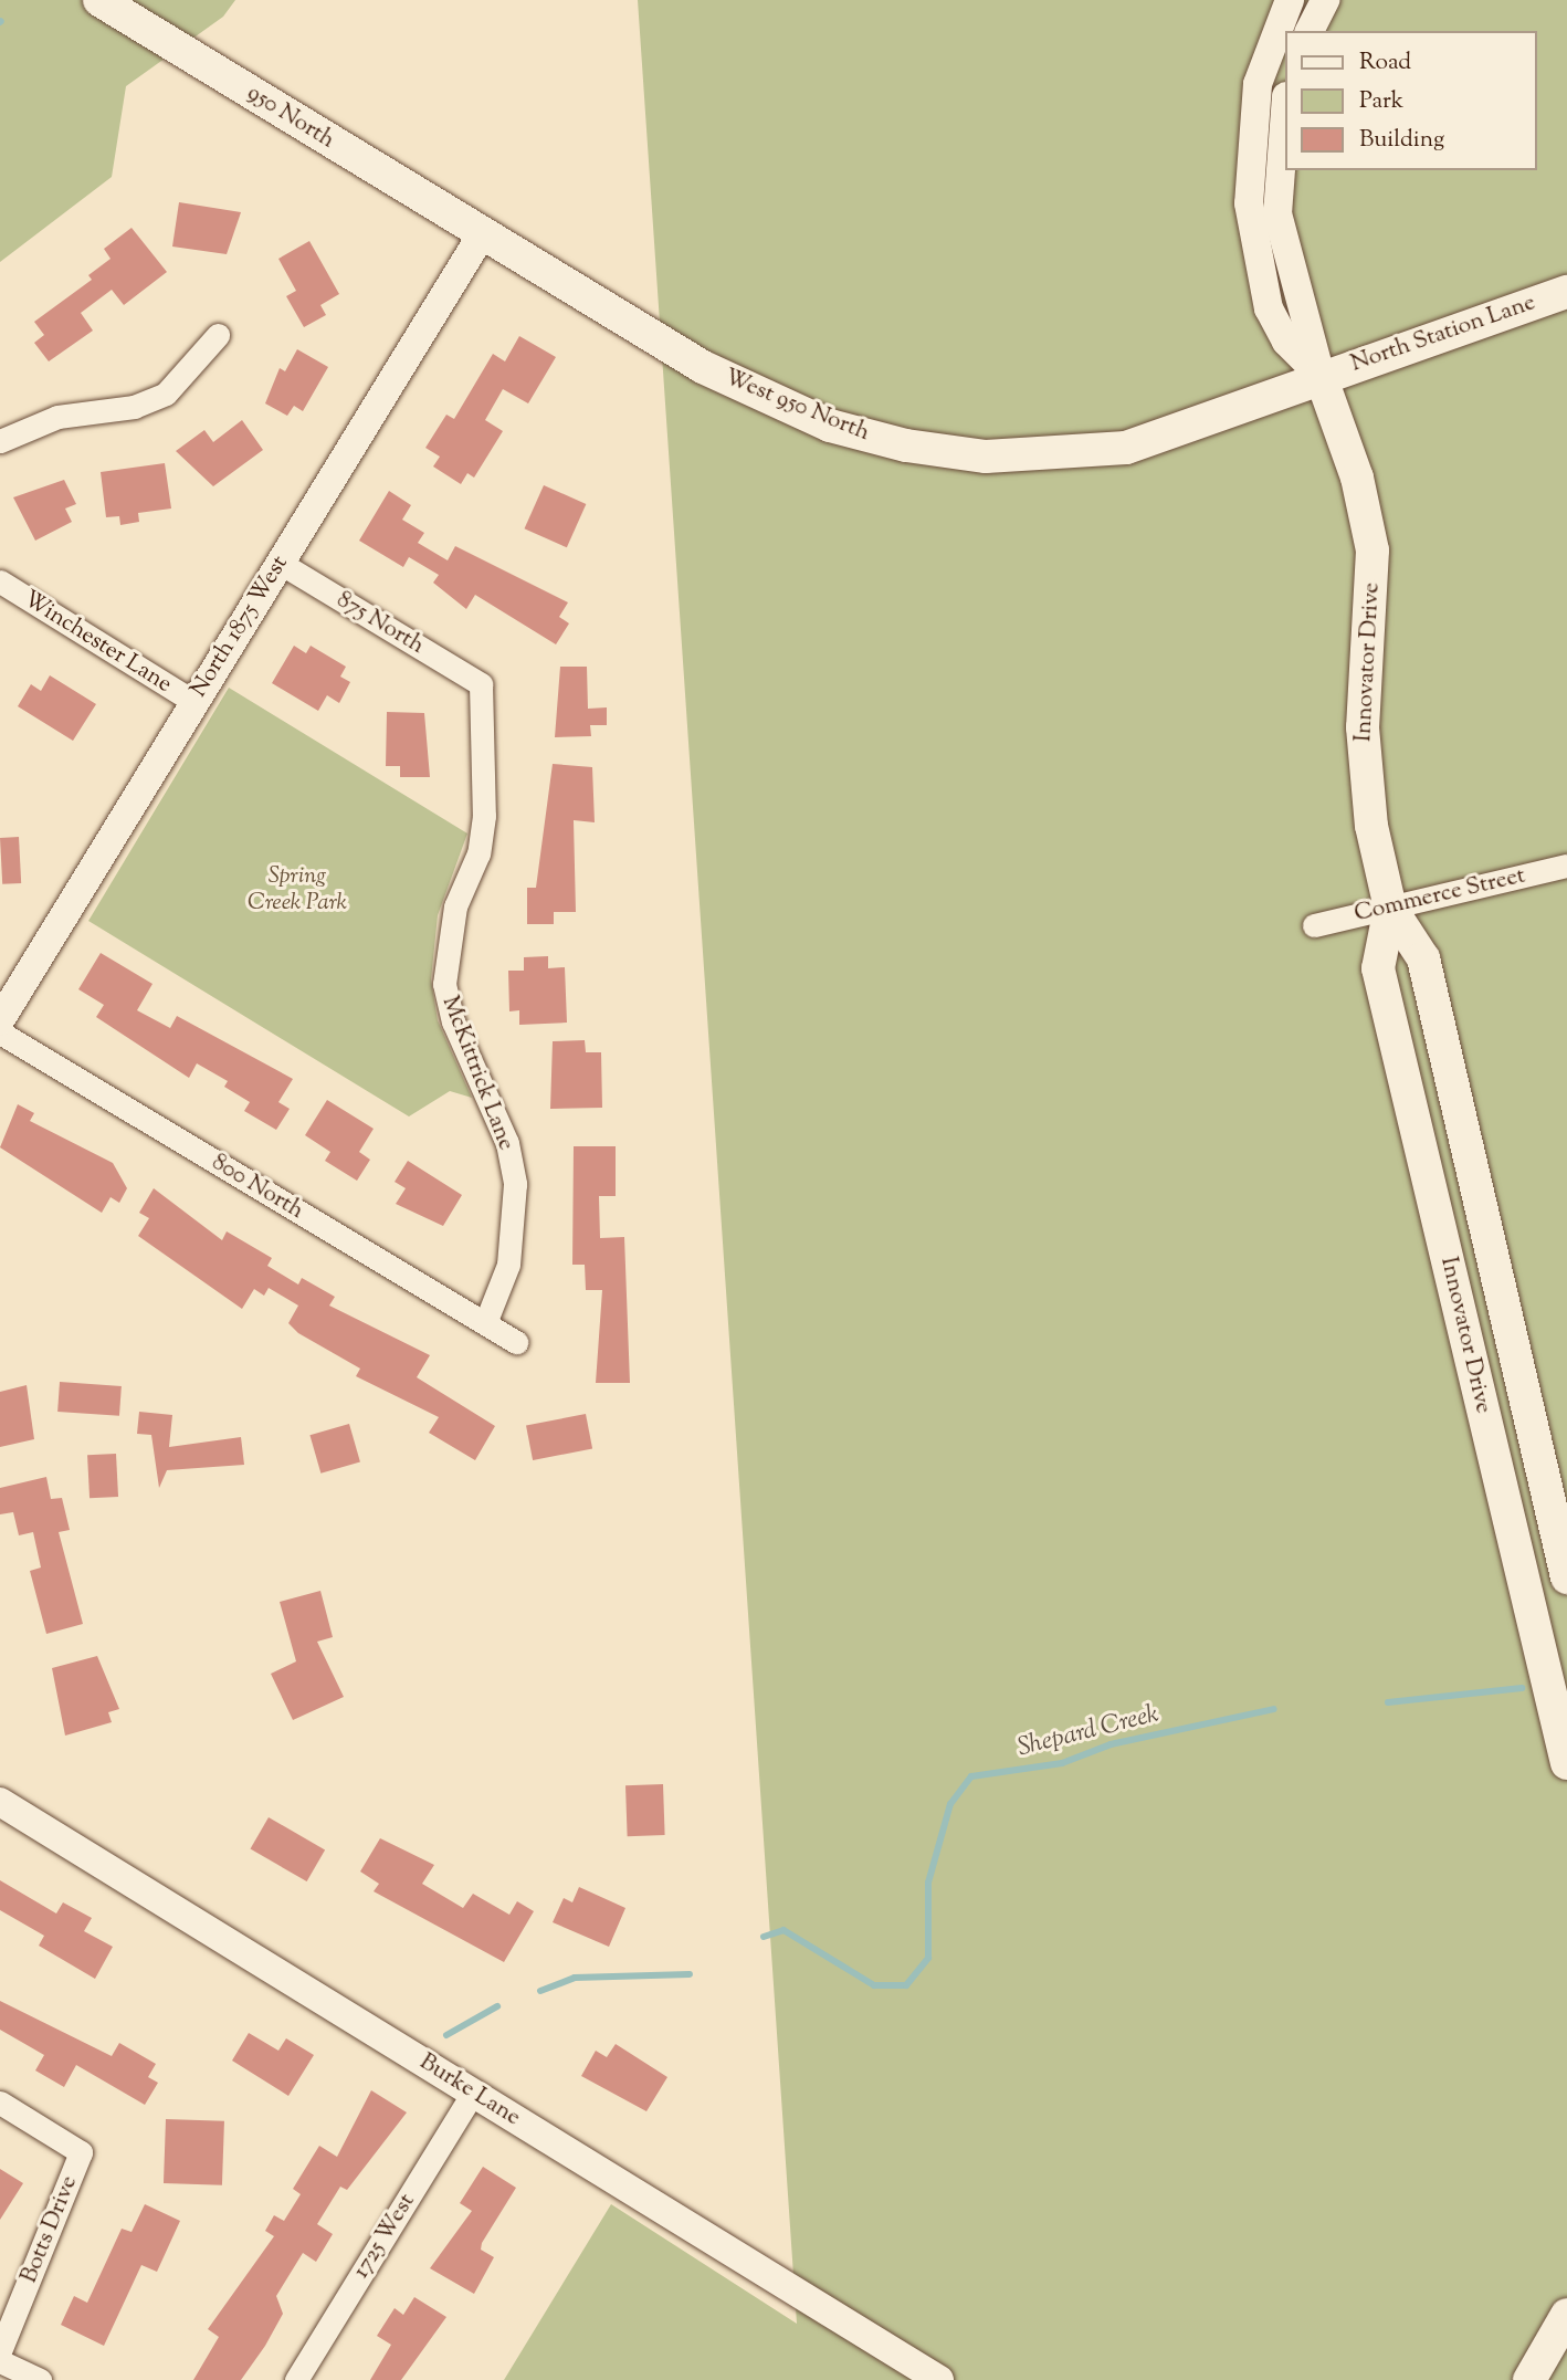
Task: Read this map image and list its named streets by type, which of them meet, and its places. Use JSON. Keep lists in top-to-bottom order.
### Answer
{
  "streets": {
    "main road": [
      "950 North",
      "North Station Lane",
      "West 950 North",
      "Innovator Drive"
    ],
    "street": [
      "875 North",
      "North 1875 West",
      "Winchester Lane",
      "Commerce Street",
      "McKittrick Lane",
      "800 North",
      "Burke Lane",
      "Botts Drive",
      "1725 West"
    ]
  },
  "crossings": [
    ["950 North", "West 950 North"],
    ["950 North", "North 1875 West"],
    ["North Station Lane", "West 950 North"],
    ["North Station Lane", "Innovator Drive"],
    ["West 950 North", "North 1875 West"],
    ["West 950 North", "Innovator Drive"],
    ["875 North", "North 1875 West"],
    ["875 North", "McKittrick Lane"],
    ["North 1875 West", "Winchester Lane"],
    ["Innovator Drive", "Commerce Street"],
    ["McKittrick Lane", "800 North"],
    ["Burke Lane", "1725 West"]
  ],
  "water": ["Shepard Creek"],
  "parks": ["Spring Creek Park"],
  "legend": ["Road", "Park", "Building"]
}
